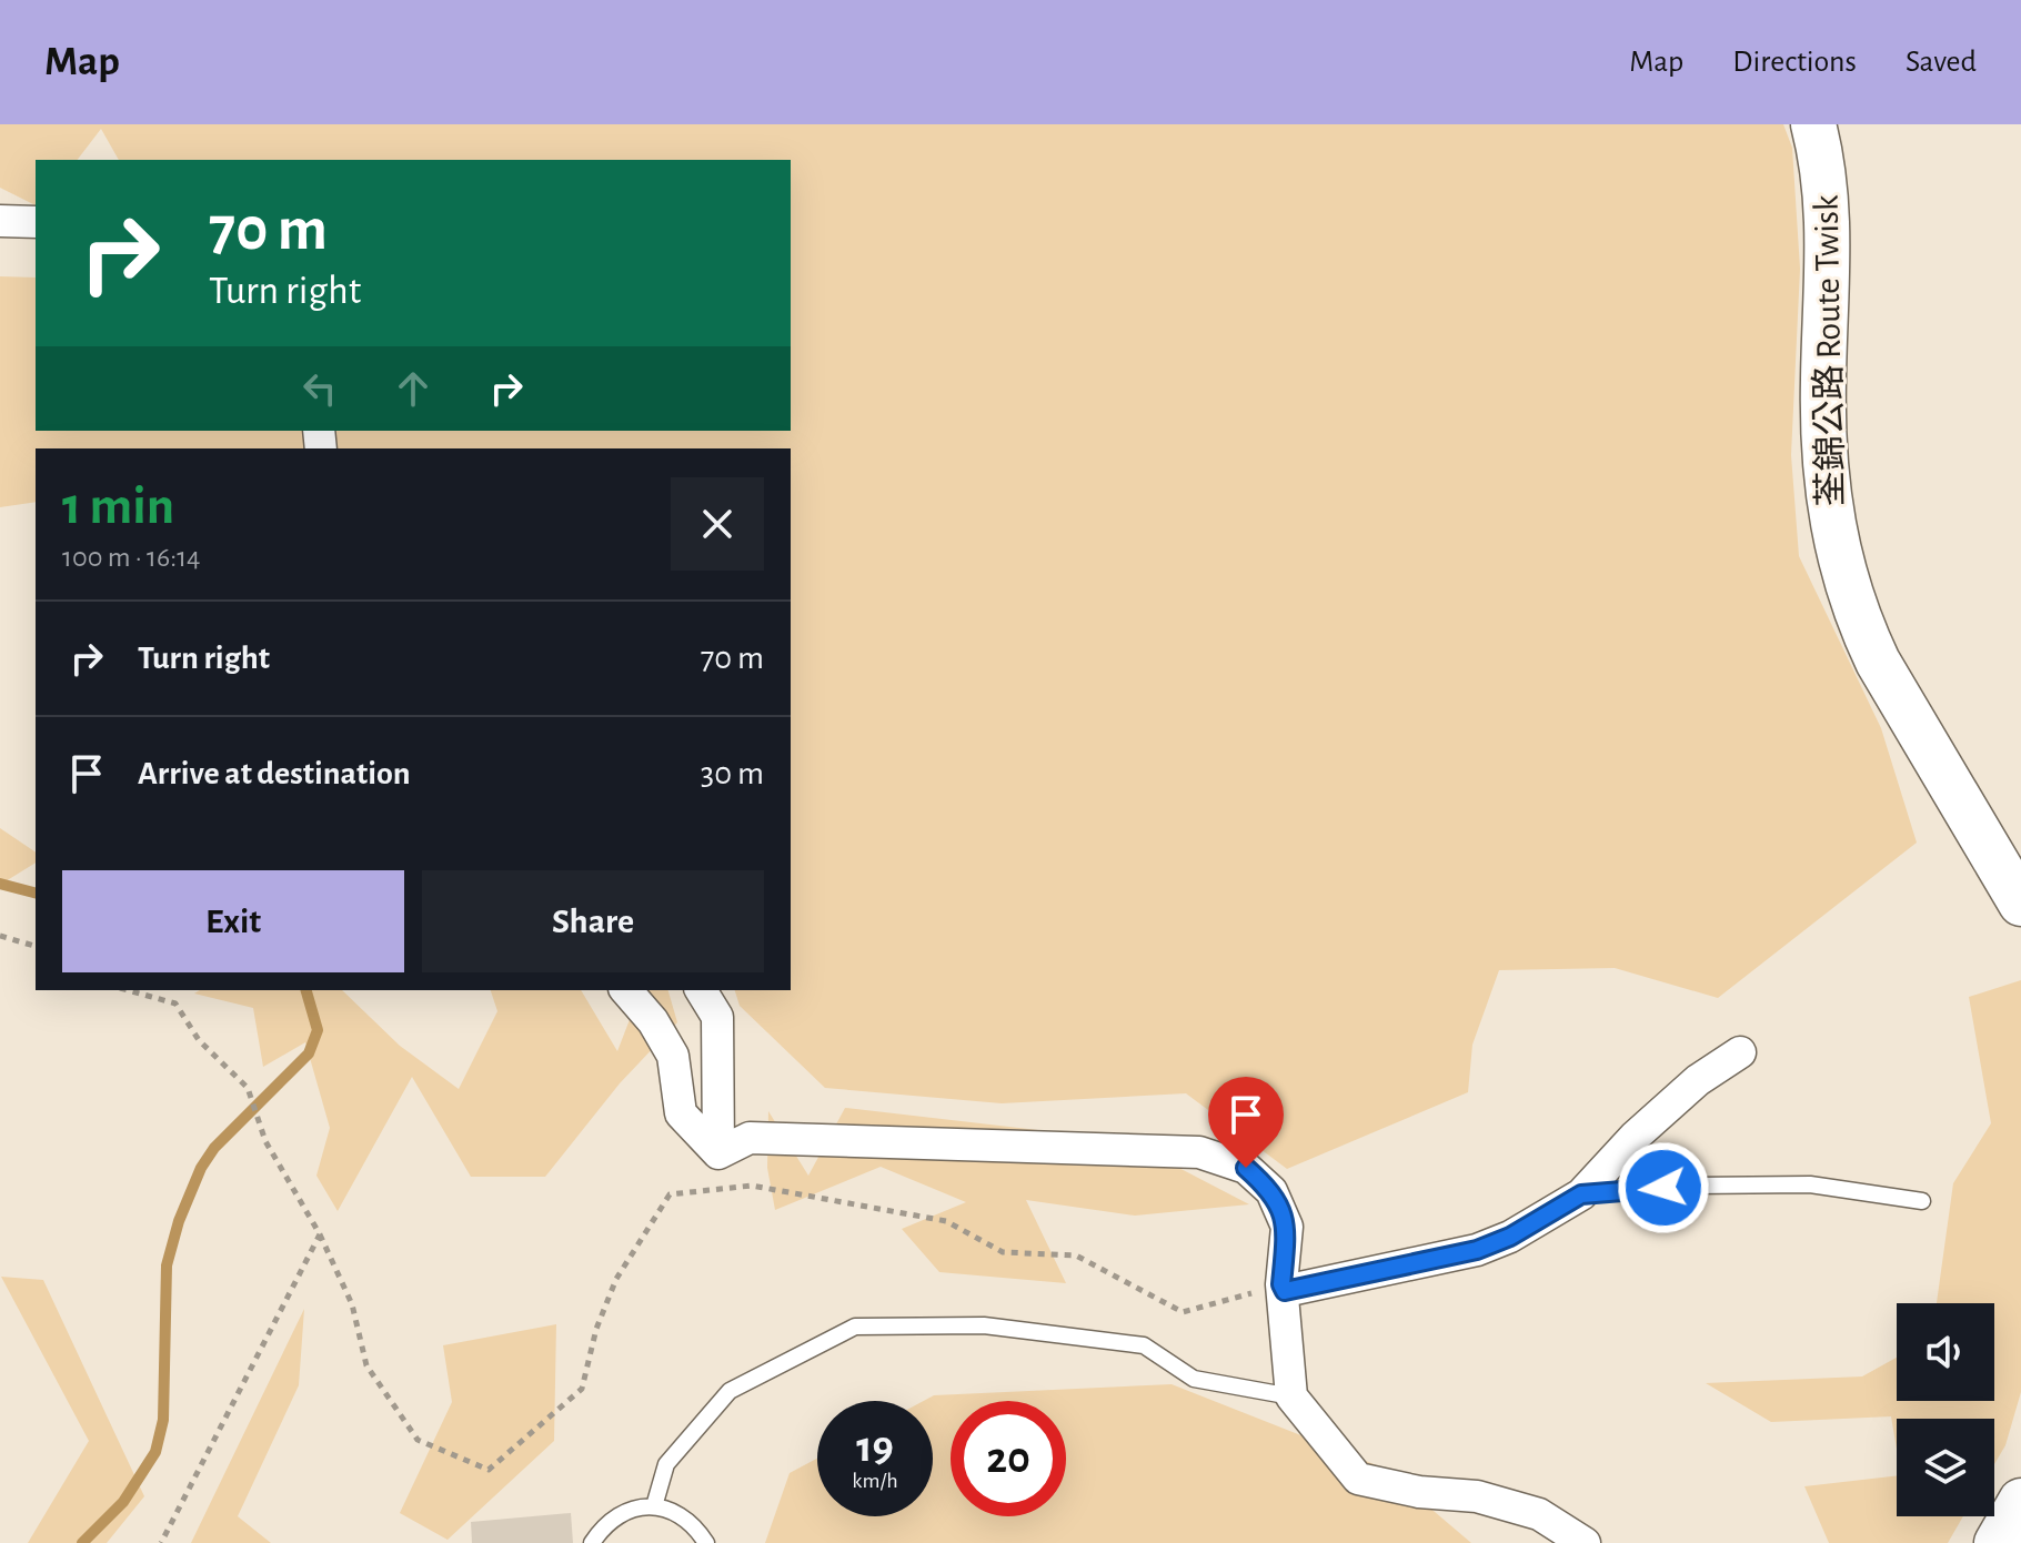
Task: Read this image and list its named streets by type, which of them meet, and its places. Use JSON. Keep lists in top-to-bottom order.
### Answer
{
  "streets": {
    "main road": ["荃錦公路 Route Twisk"]
  },
  "page": {
    "header": "Map",
    "nav": ["Map", "Directions", "Saved"],
    "turn": ["70 m", "Turn right"],
    "heading": ["1 min", "100 m · 16:14"],
    "list": [
      {
        "name": "Turn right",
        "value": "70 m"
      },
      {
        "name": "Arrive at destination",
        "value": "30 m"
      }
    ],
    "buttons": ["Exit", "Share"],
    "speed": "19 km/h",
    "limit": "20"
  }
}
